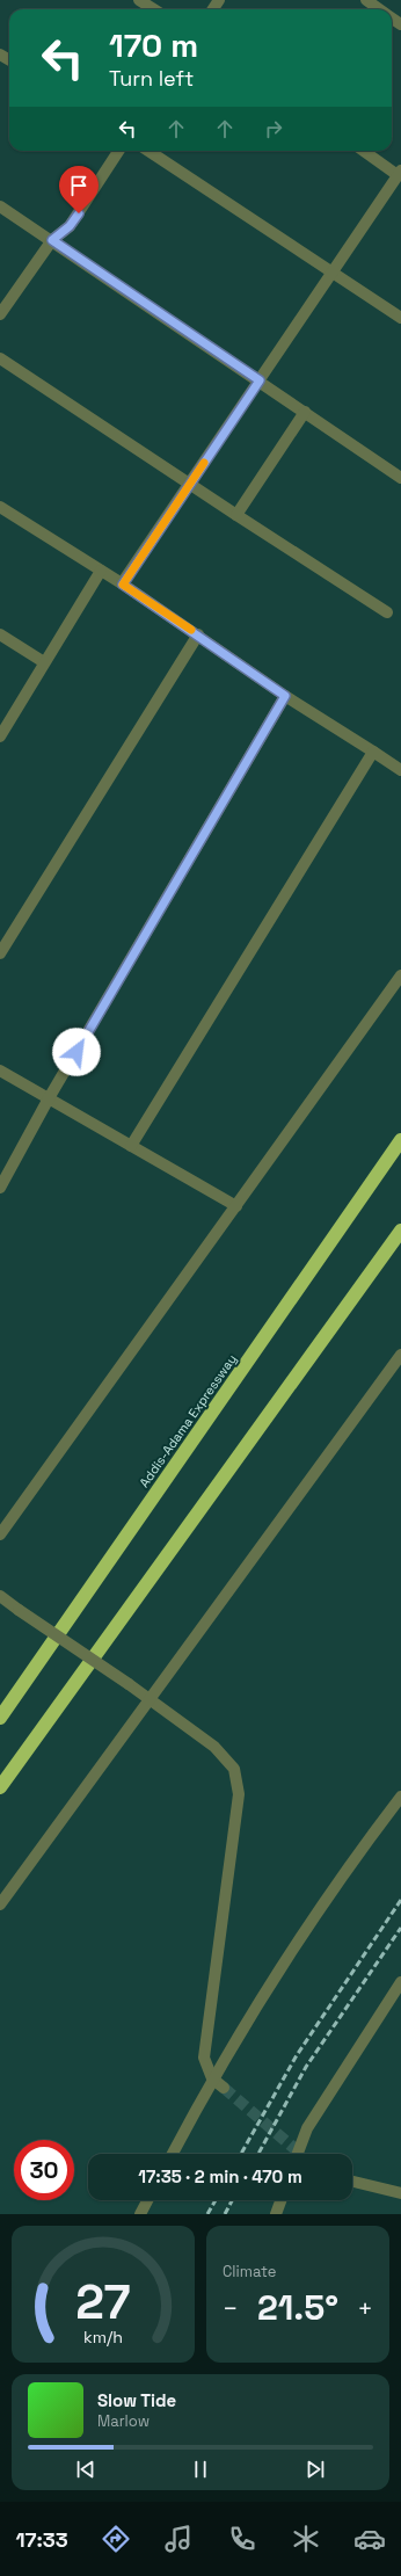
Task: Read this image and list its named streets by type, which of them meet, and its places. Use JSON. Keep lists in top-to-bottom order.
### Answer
{
  "streets": {
    "highway": ["Addis-Adama Expressway"]
  },
  "page": {
    "turn": ["170 m", "Turn left"],
    "limit": "30",
    "trip": "17:35 · 2 min · 470 m",
    "tile": "Climate",
    "heat": ["−", "21.5°", "+"],
    "song": ["Slow Tide", "Marlow"],
    "tabs": "17:33",
    "gauge": ["27", "km/h"]
  }
}
